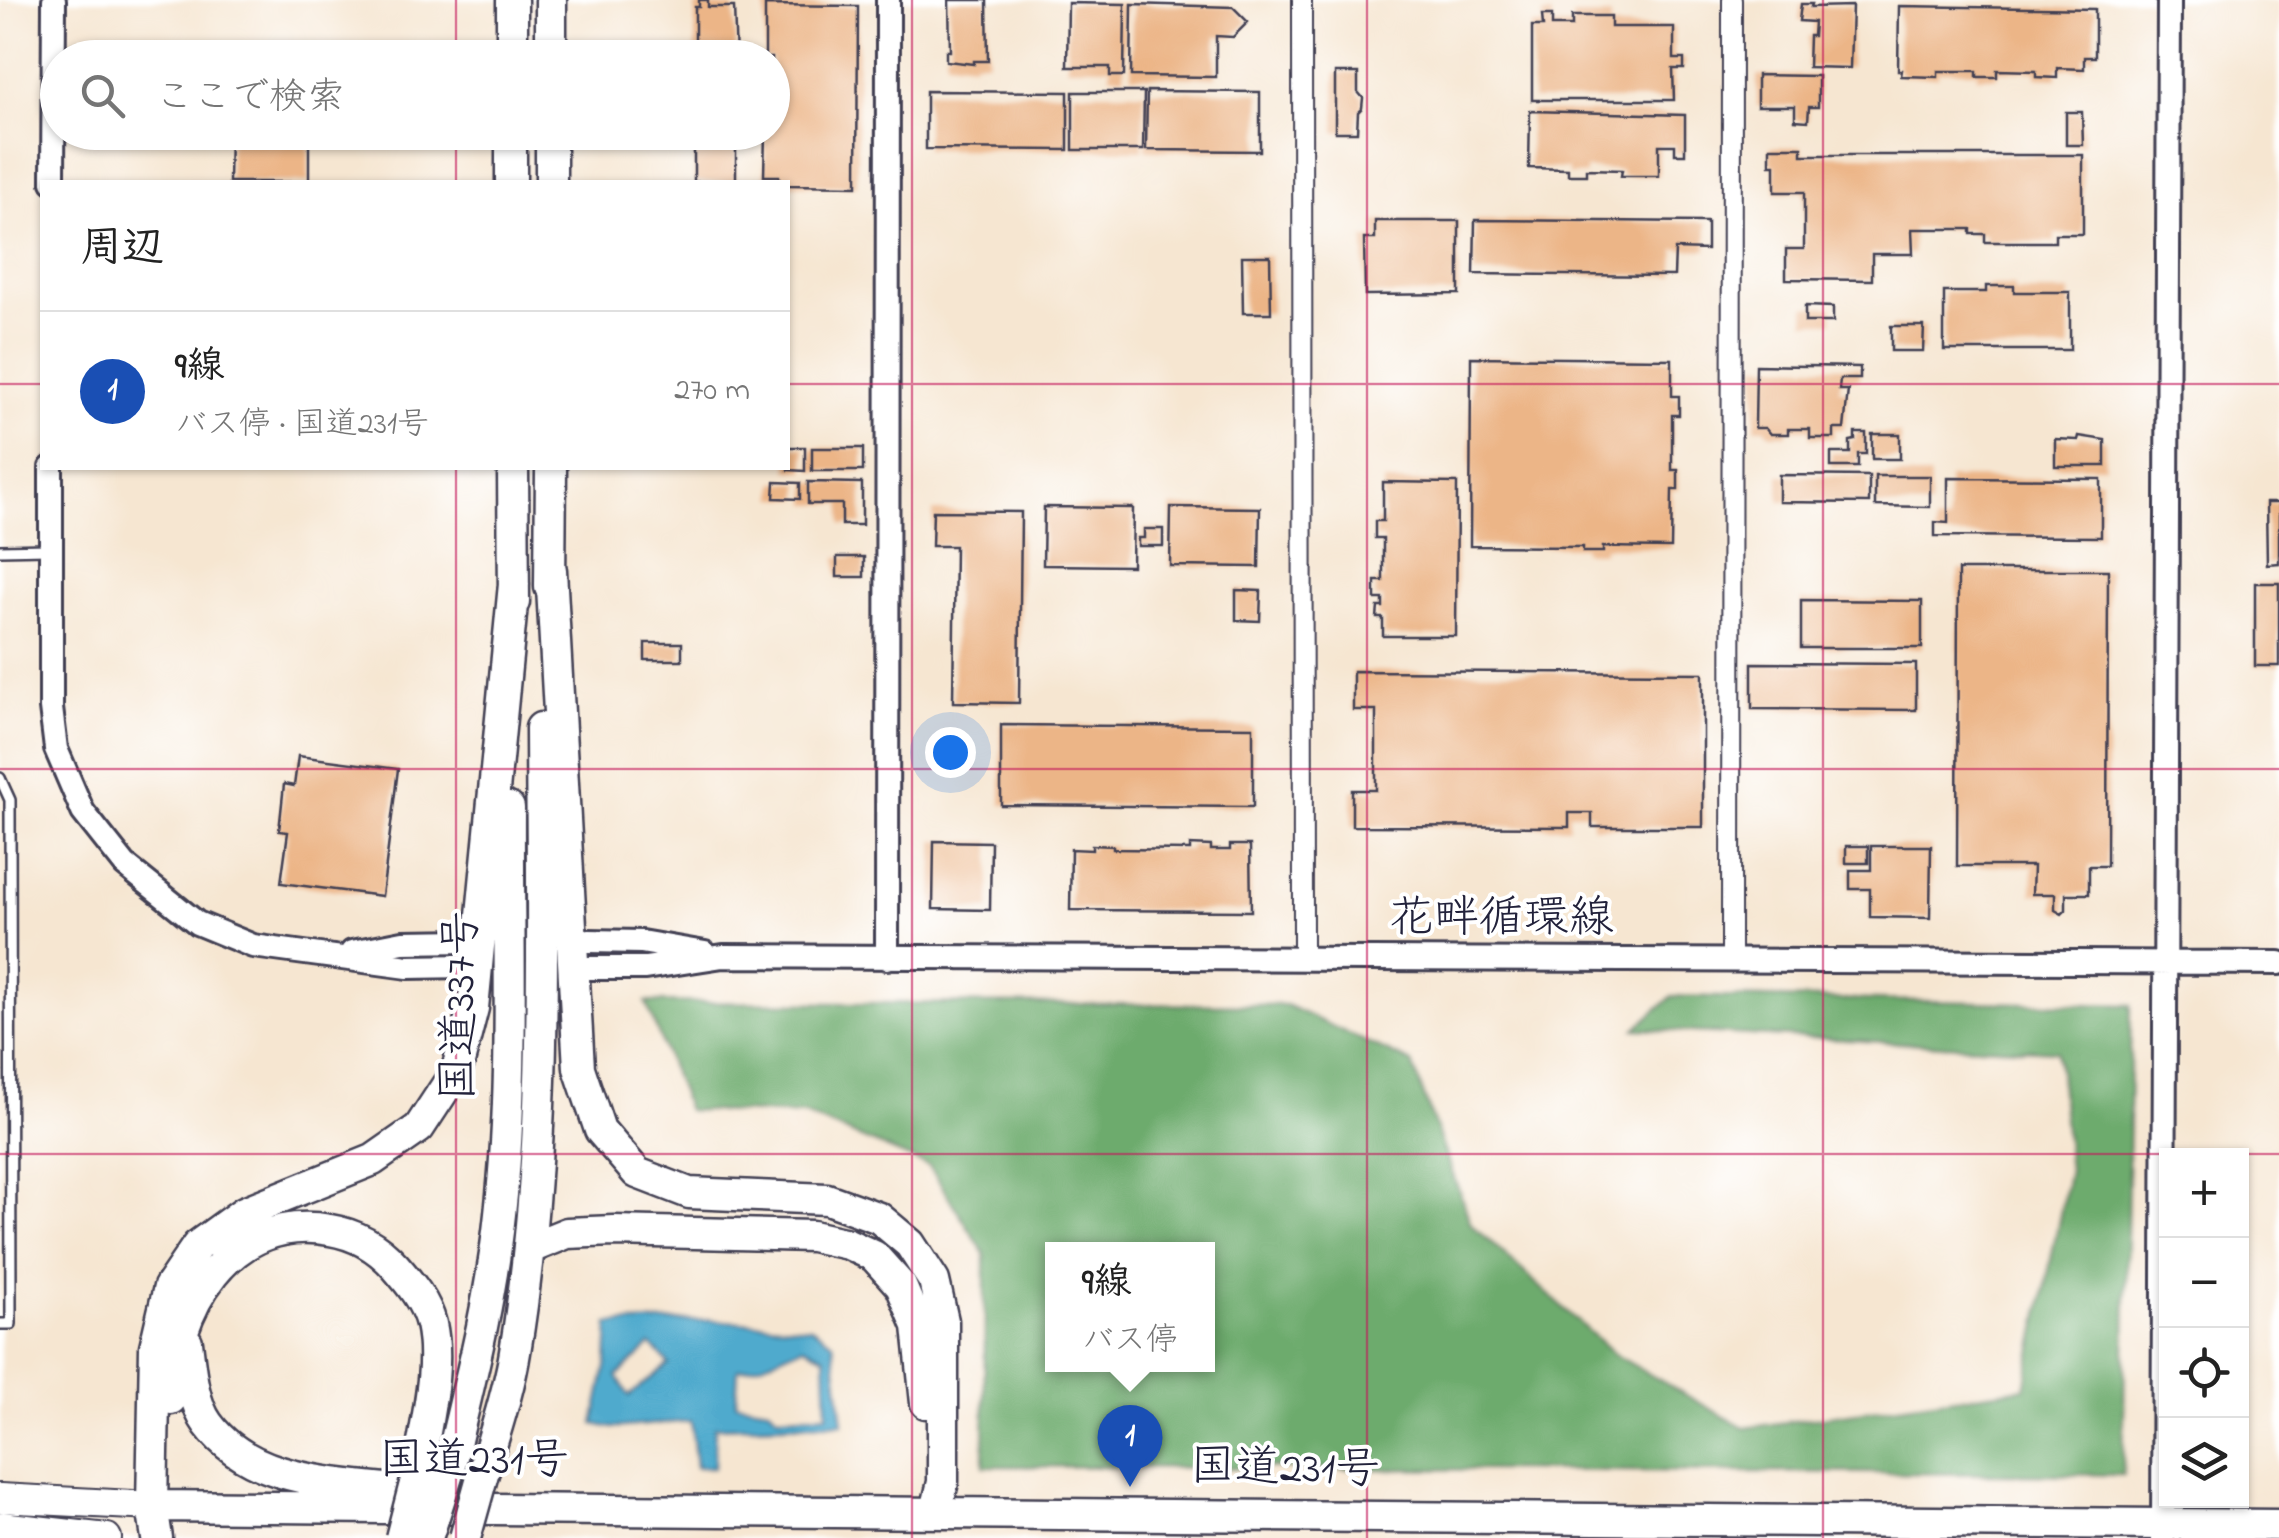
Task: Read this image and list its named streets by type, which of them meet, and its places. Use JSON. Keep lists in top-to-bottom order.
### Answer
{
  "streets": {
    "highway": ["国道337号", "国道231号"],
    "street": ["花畔循環線"]
  },
  "page": {
    "search": "ここで検索",
    "heading": "周辺",
    "list": [
      {
        "mark": "1",
        "name": "9線",
        "note": "バス停 · 国道231号",
        "value": "270 m"
      }
    ],
    "map_buttons": ["+", "−"],
    "popup": ["9線", "バス停"],
    "pins": "1"
  }
}
